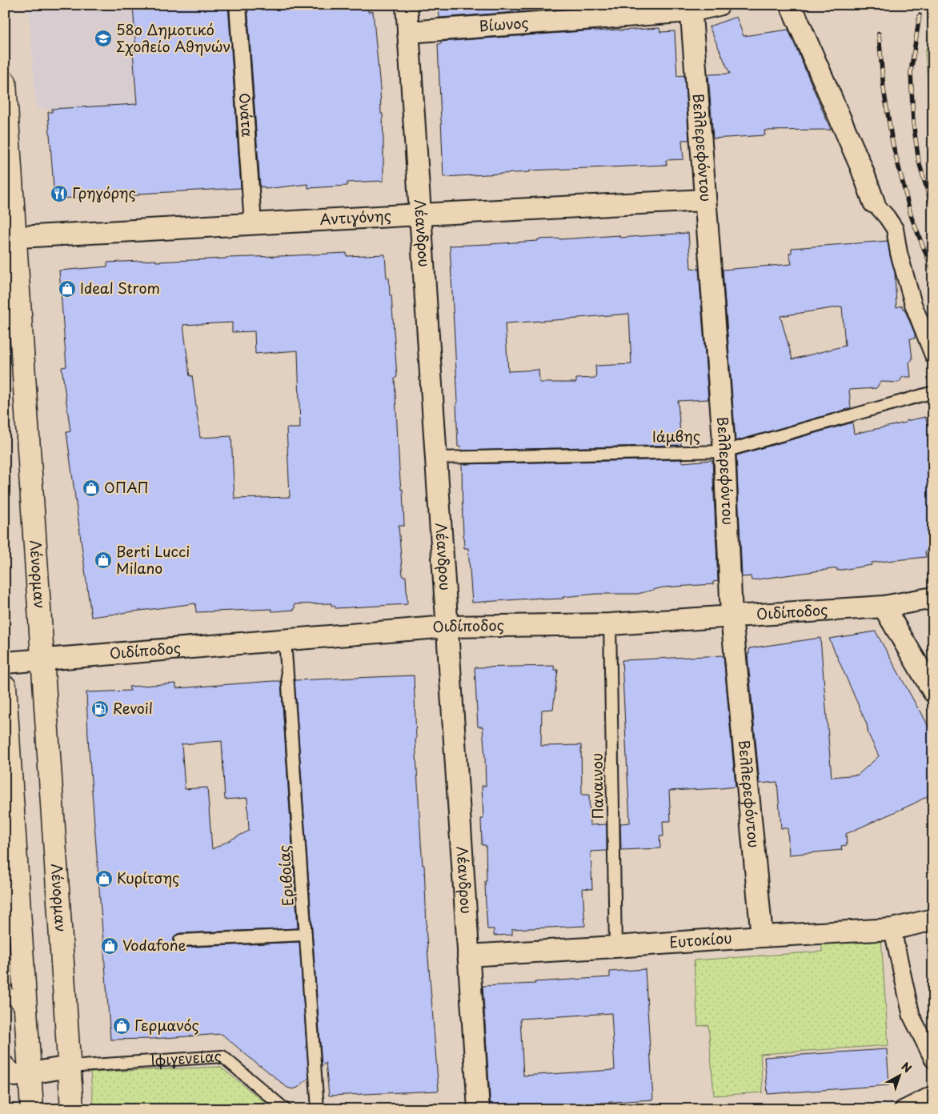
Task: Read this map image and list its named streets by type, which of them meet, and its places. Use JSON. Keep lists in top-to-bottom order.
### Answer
{
  "streets": {
    "main road": ["Λένορμαν"],
    "street": [
      "Βίωνος",
      "Ονάτα",
      "Βελλερεφόντου",
      "Αντιγόνης",
      "Λέανδρου",
      "Οιδίποδος",
      "Ευτοκίου"
    ],
    "lane": [
      "Ιάμβης",
      "Παναινου",
      "Εριβοίας",
      "Ιφιγενείας"
    ]
  },
  "crossings": [
    ["Βίωνος", "Βελλερεφόντου"],
    ["Βίωνος", "Λέανδρου"],
    ["Ονάτα", "Αντιγόνης"],
    ["Βελλερεφόντου", "Αντιγόνης"],
    ["Βελλερεφόντου", "Ιάμβης"],
    ["Βελλερεφόντου", "Οιδίποδος"],
    ["Βελλερεφόντου", "Ευτοκίου"],
    ["Αντιγόνης", "Λέανδρου"],
    ["Αντιγόνης", "Λένορμαν"],
    ["Λέανδρου", "Ιάμβης"],
    ["Λέανδρου", "Οιδίποδος"],
    ["Λέανδρου", "Ευτοκίου"],
    ["Λένορμαν", "Οιδίποδος"],
    ["Λένορμαν", "Ιφιγενείας"],
    ["Οιδίποδος", "Παναινου"],
    ["Οιδίποδος", "Εριβοίας"],
    ["Παναινου", "Ευτοκίου"]
  ],
  "places": {
    "school or university": ["58ο Δημοτικό Σχολείο Αθηνών"],
    "restaurant": ["Γρηγόρης"],
    "shop": [
      "Ideal Strom",
      "ΟΠΑΠ",
      "Berti Lucci Milano",
      "Κυρίτσης",
      "Vodafone",
      "Γερμανός"
    ],
    "fuel station": ["Revoil"]
  },
  "north": "top right"
}
